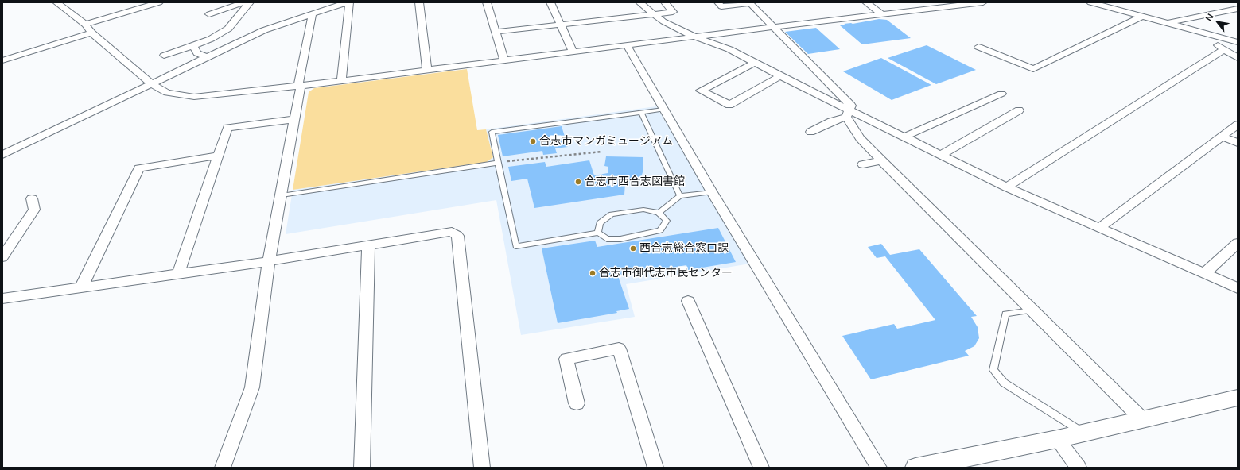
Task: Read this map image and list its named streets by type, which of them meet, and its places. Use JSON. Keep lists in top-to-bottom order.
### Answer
{
  "places": [
    "合志市マンガミュージアム",
    "合志市西合志図書館",
    "西合志総合窓口課",
    "合志市御代志市民センター"
  ],
  "north": "top left"
}
